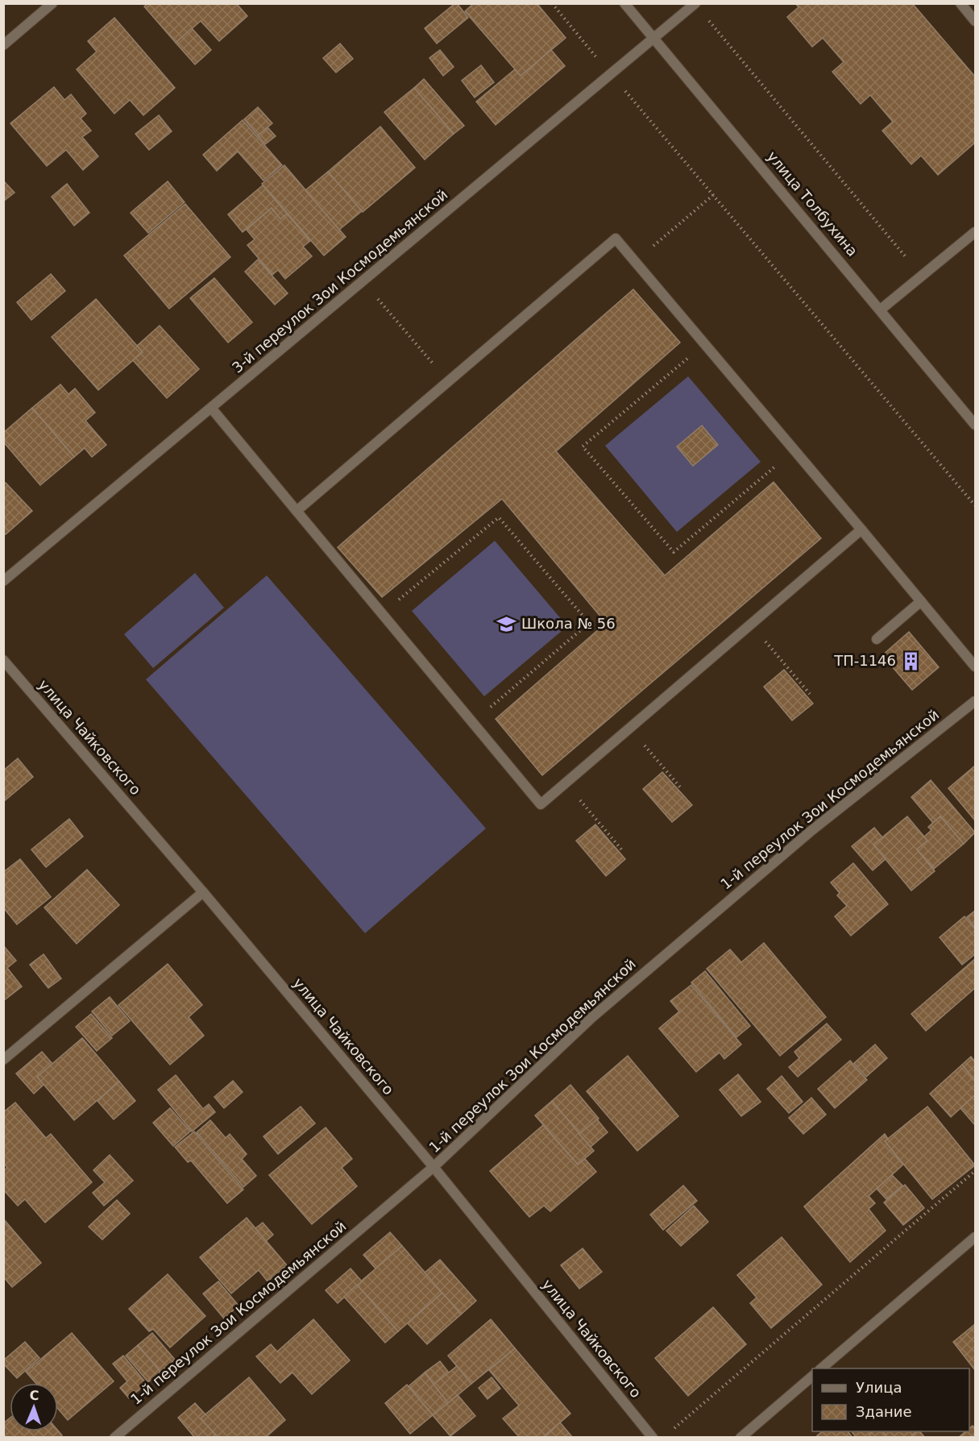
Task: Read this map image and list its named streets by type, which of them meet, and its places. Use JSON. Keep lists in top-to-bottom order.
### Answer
{
  "streets": {
    "street": [
      "улица Толбухина",
      "3-й переулок Зои Космодемьянской",
      "улица Чайковского",
      "1-й переулок Зои Космодемьянской"
    ]
  },
  "crossings": [
    ["улица Толбухина", "3-й переулок Зои Космодемьянской"],
    ["улица Чайковского", "1-й переулок Зои Космодемьянской"]
  ],
  "places": {
    "school or university": ["Школа № 56"],
    "building": ["ТП-1146"]
  },
  "legend": ["Улица", "Здание"],
  "north": "top"
}
